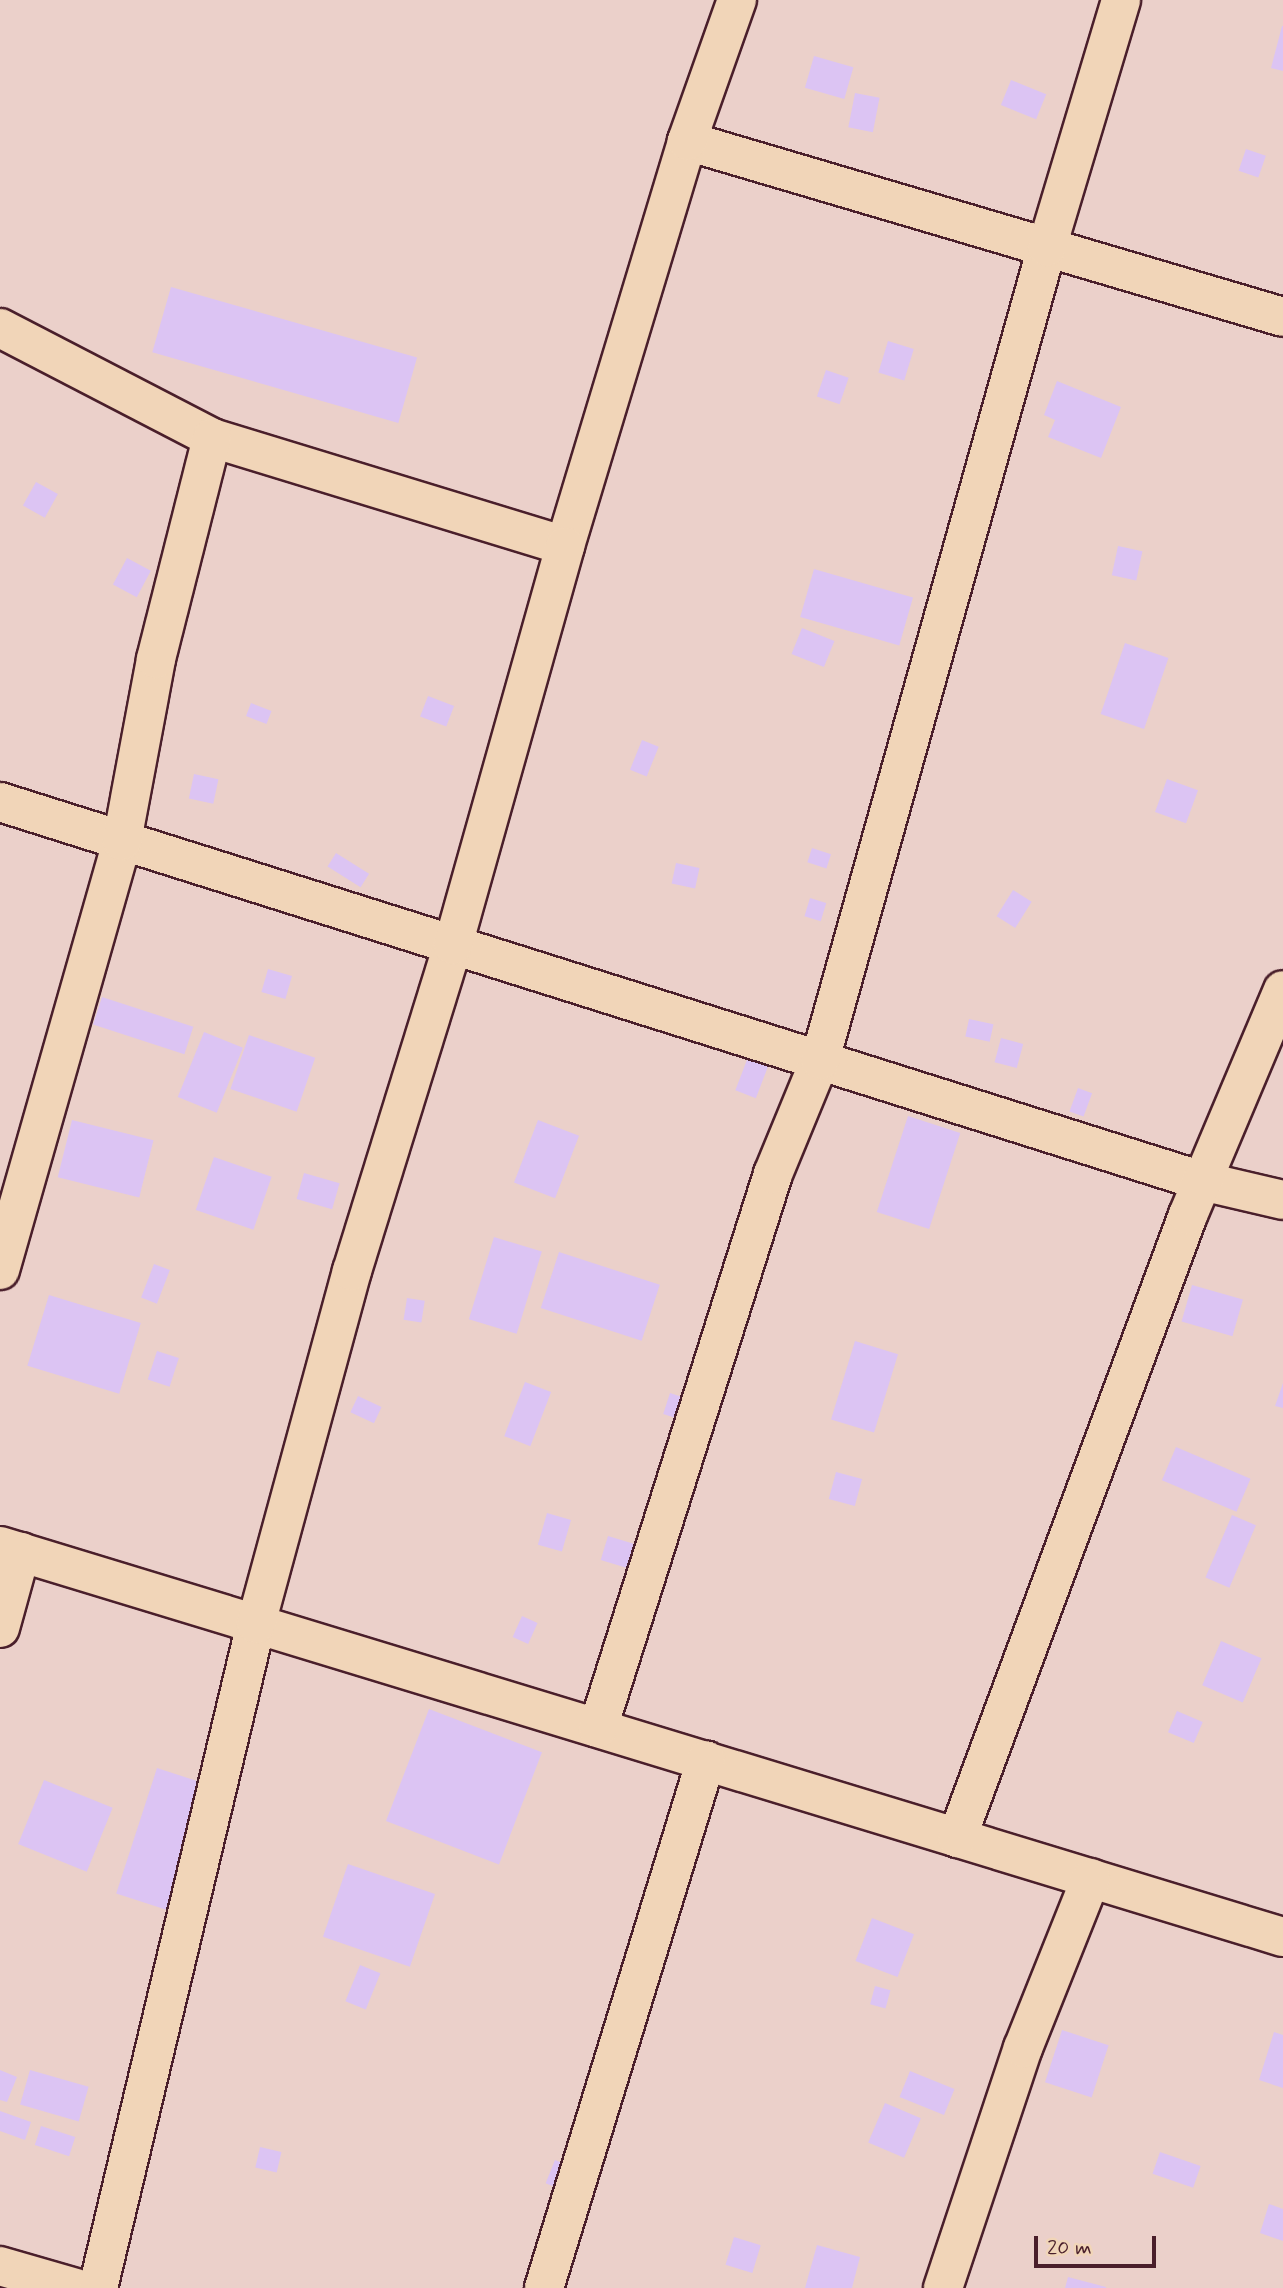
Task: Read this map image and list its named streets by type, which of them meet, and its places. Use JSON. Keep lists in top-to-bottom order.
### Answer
{
  "scale_bar": "20 m"
}
